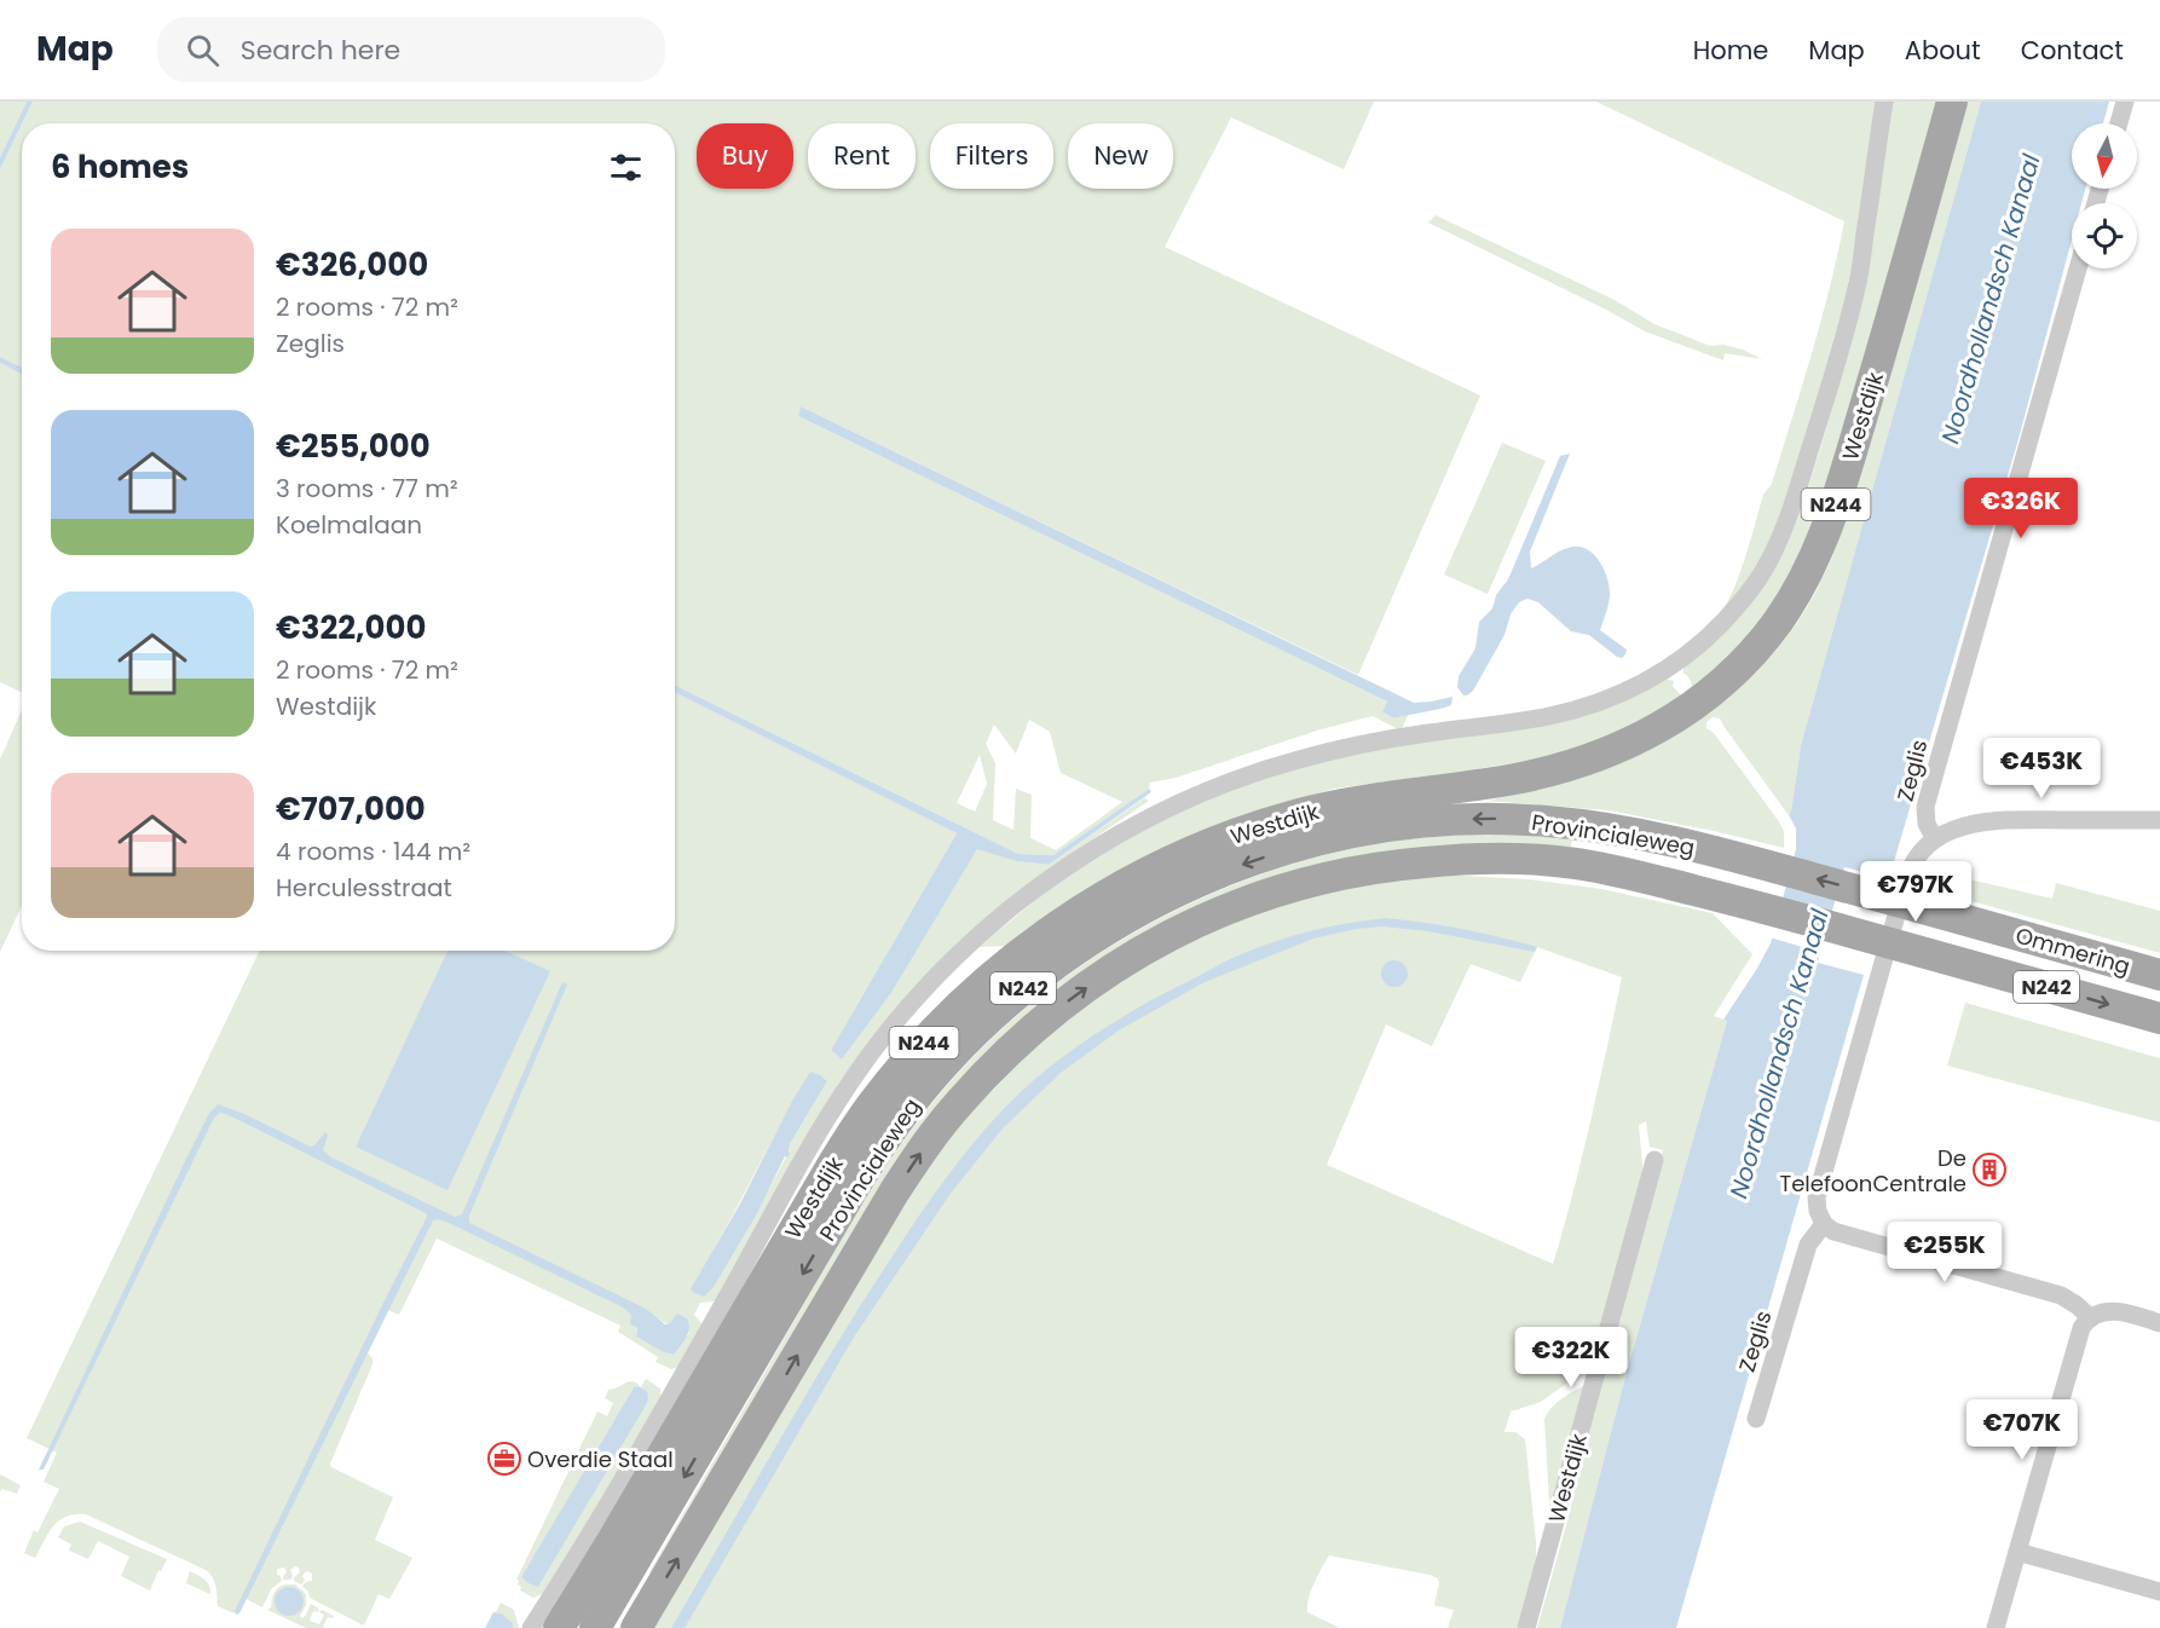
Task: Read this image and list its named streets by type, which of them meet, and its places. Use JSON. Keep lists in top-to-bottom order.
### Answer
{
  "streets": {
    "main road": [
      "Westdijk",
      "N244",
      "Provincialeweg",
      "Ommering",
      "N242"
    ],
    "street": ["Zeglis"]
  },
  "crossings": [
    ["Provincialeweg", "Ommering"]
  ],
  "water": ["Noordhollandsch Kanaal"],
  "places": {
    "building": ["De TelefoonCentrale"],
    "office": ["Overdie Staal"]
  },
  "north": "bottom",
  "page": {
    "header": "Map",
    "search": "Search here",
    "nav": [
      "Home",
      "Map",
      "About",
      "Contact"
    ],
    "chip": [
      "Buy",
      "Rent",
      "Filters",
      "New"
    ],
    "heading": "6 homes",
    "list": [
      {
        "name": "€326,000",
        "note": "2 rooms · 72 m² · Zeglis"
      },
      {
        "name": "€255,000",
        "note": "3 rooms · 77 m² · Koelmalaan"
      },
      {
        "name": "€322,000",
        "note": "2 rooms · 72 m² · Westdijk"
      },
      {
        "name": "€707,000",
        "note": "4 rooms · 144 m² · Herculesstraat"
      }
    ],
    "price": [
      "€326K",
      "€453K",
      "€797K",
      "€255K",
      "€322K",
      "€707K"
    ]
  }
}
